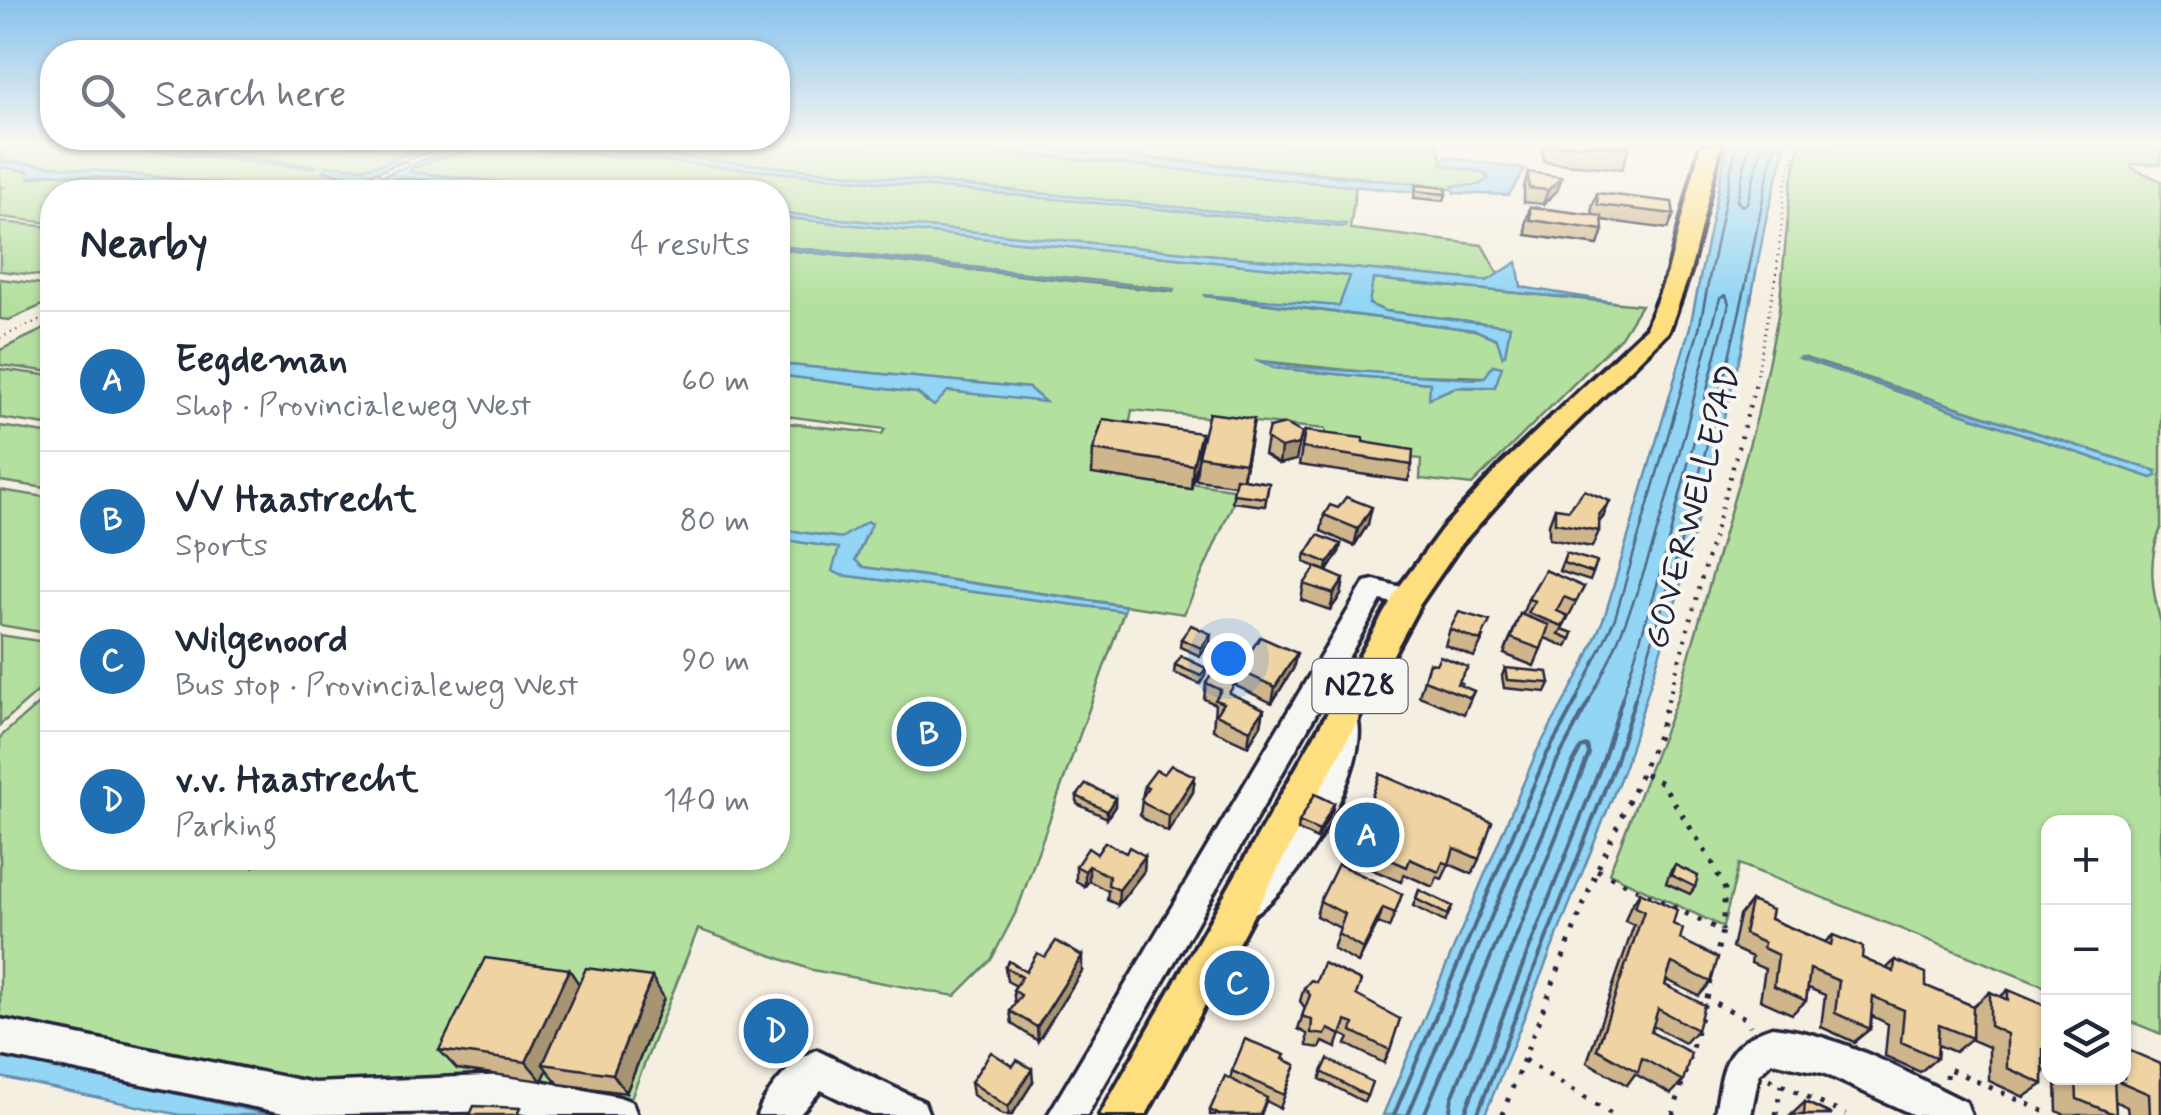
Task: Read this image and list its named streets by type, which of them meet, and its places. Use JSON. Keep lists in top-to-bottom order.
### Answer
{
  "streets": {
    "main road": ["N228"],
    "path": ["GOVERWELLEPAD"]
  },
  "page": {
    "search": "Search here",
    "heading": ["Nearby", "4 results"],
    "list": [
      {
        "mark": "A",
        "name": "Eegdeman",
        "note": "Shop · Provincialeweg West",
        "value": "60 m"
      },
      {
        "mark": "B",
        "name": "VV Haastrecht",
        "note": "Sports",
        "value": "80 m"
      },
      {
        "mark": "C",
        "name": "Wilgenoord",
        "note": "Bus stop · Provincialeweg West",
        "value": "90 m"
      },
      {
        "mark": "D",
        "name": "v.v. Haastrecht",
        "note": "Parking",
        "value": "140 m"
      }
    ],
    "pins": [
      "B",
      "A",
      "C",
      "D"
    ],
    "map_buttons": ["+", "−"]
  }
}
